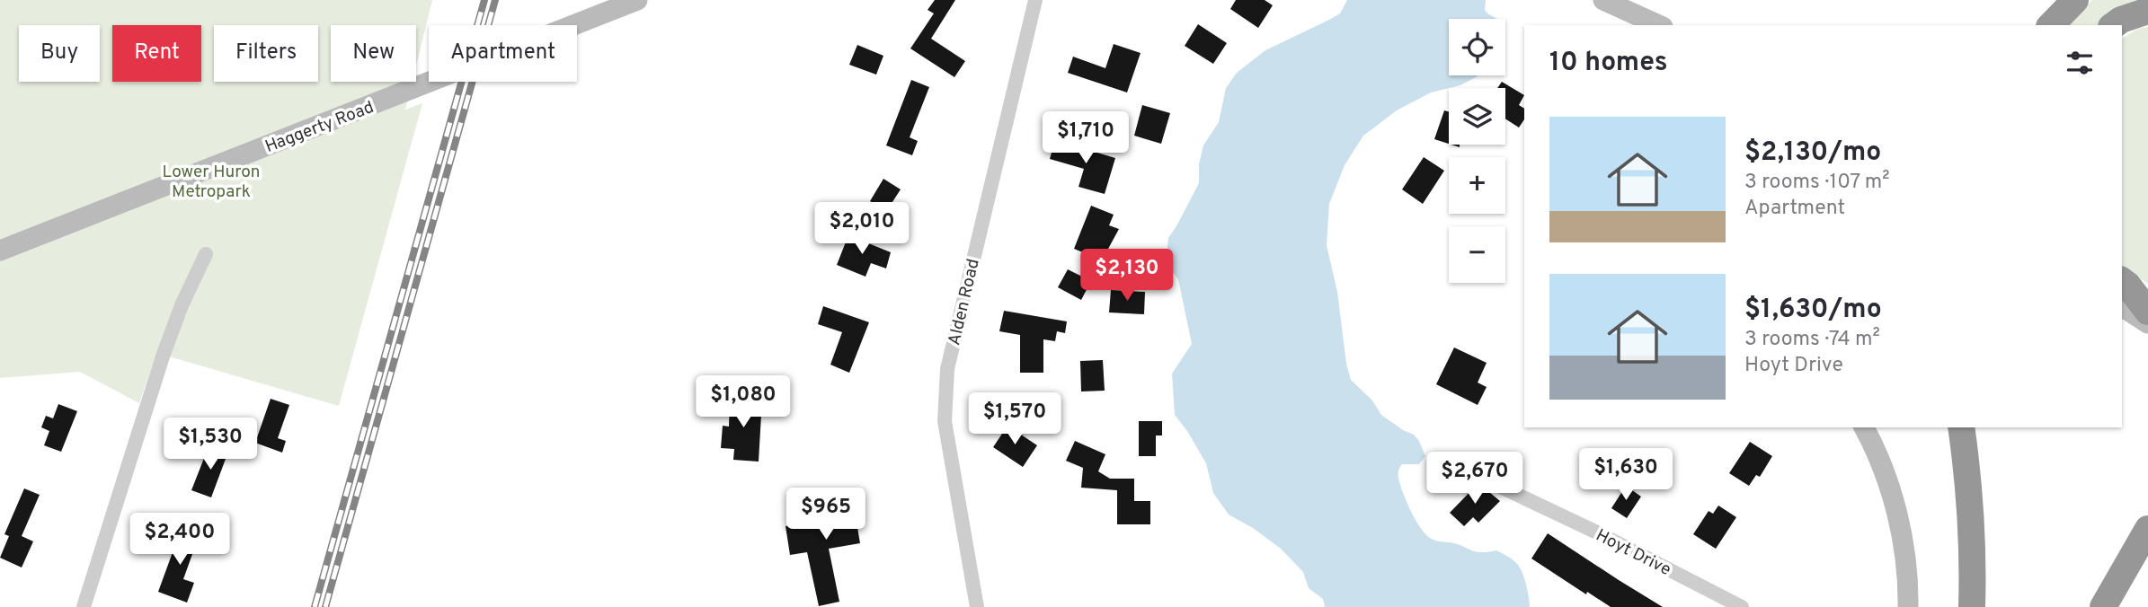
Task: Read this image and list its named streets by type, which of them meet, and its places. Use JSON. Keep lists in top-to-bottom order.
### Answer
{
  "streets": {
    "main road": ["Haggerty Road"],
    "street": ["Alden Road", "Hoyt Drive"]
  },
  "parks": ["Lower Huron Metropark"],
  "page": {
    "map_buttons": ["+", "−"],
    "chip": [
      "Buy",
      "Rent",
      "Filters",
      "New",
      "Apartment"
    ],
    "heading": "10 homes",
    "list": [
      {
        "name": "$2,130/mo",
        "note": "3 rooms · 107 m² · Apartment"
      },
      {
        "name": "$1,630/mo",
        "note": "3 rooms · 74 m² · Hoyt Drive"
      }
    ],
    "price": [
      "$1,710",
      "$2,010",
      "$2,130",
      "$1,080",
      "$1,570",
      "$1,530",
      "$1,630",
      "$2,670",
      "$965",
      "$2,400"
    ]
  }
}
